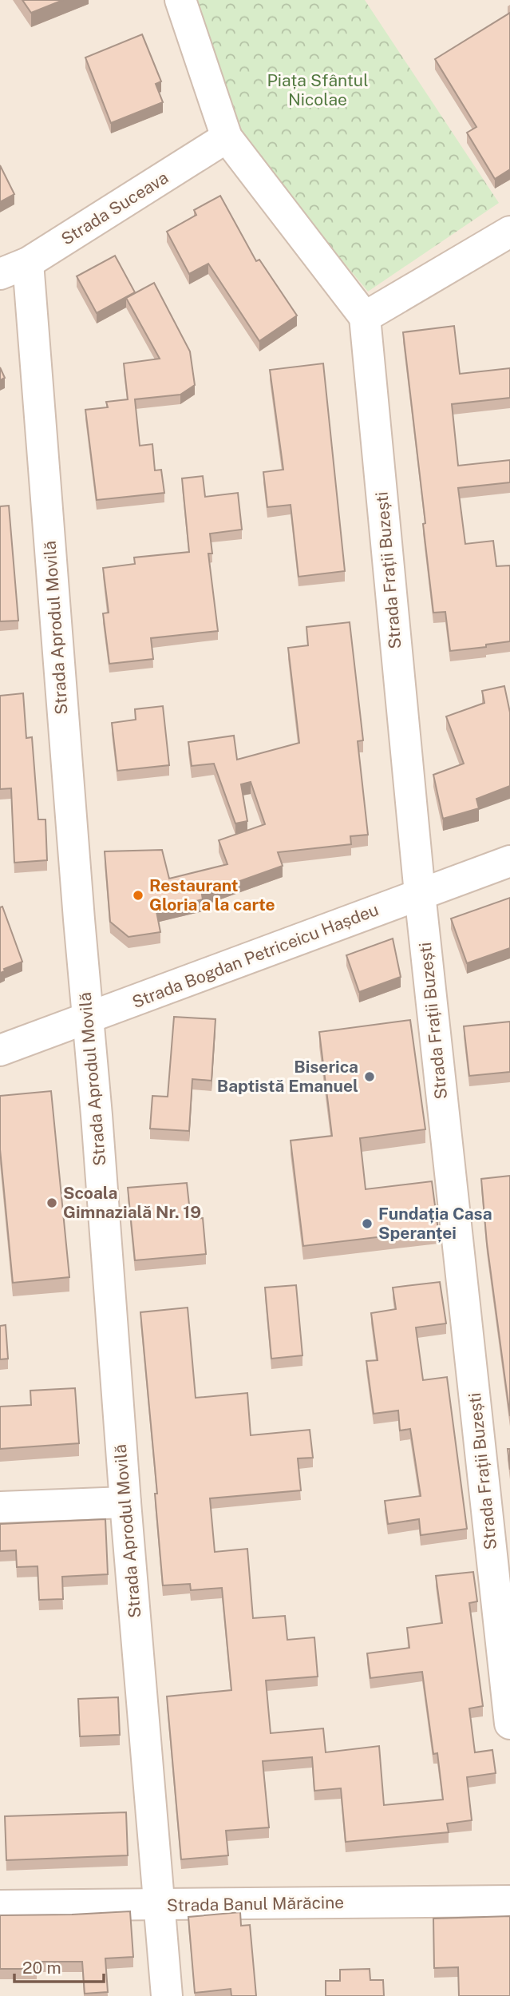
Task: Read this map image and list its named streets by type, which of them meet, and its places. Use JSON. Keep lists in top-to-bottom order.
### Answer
{
  "streets": {
    "street": [
      "Strada Suceava",
      "Strada Frații Buzești",
      "Strada Aprodul Movilă",
      "Strada Bogdan Petriceicu Hașdeu",
      "Strada Banul Mărăcine"
    ]
  },
  "crossings": [
    ["Strada Suceava", "Strada Aprodul Movilă"],
    ["Strada Frații Buzești", "Strada Bogdan Petriceicu Hașdeu"],
    ["Strada Aprodul Movilă", "Strada Bogdan Petriceicu Hașdeu"],
    ["Strada Aprodul Movilă", "Strada Banul Mărăcine"]
  ],
  "parks": ["Piața Sfântul Nicolae"],
  "places": [
    "Restaurant Gloria a la carte",
    "Biserica Baptistă Emanuel",
    "Scoala Gimnazială Nr. 19",
    "Fundația Casa Speranței"
  ],
  "scale_bar": "20 m"
}
